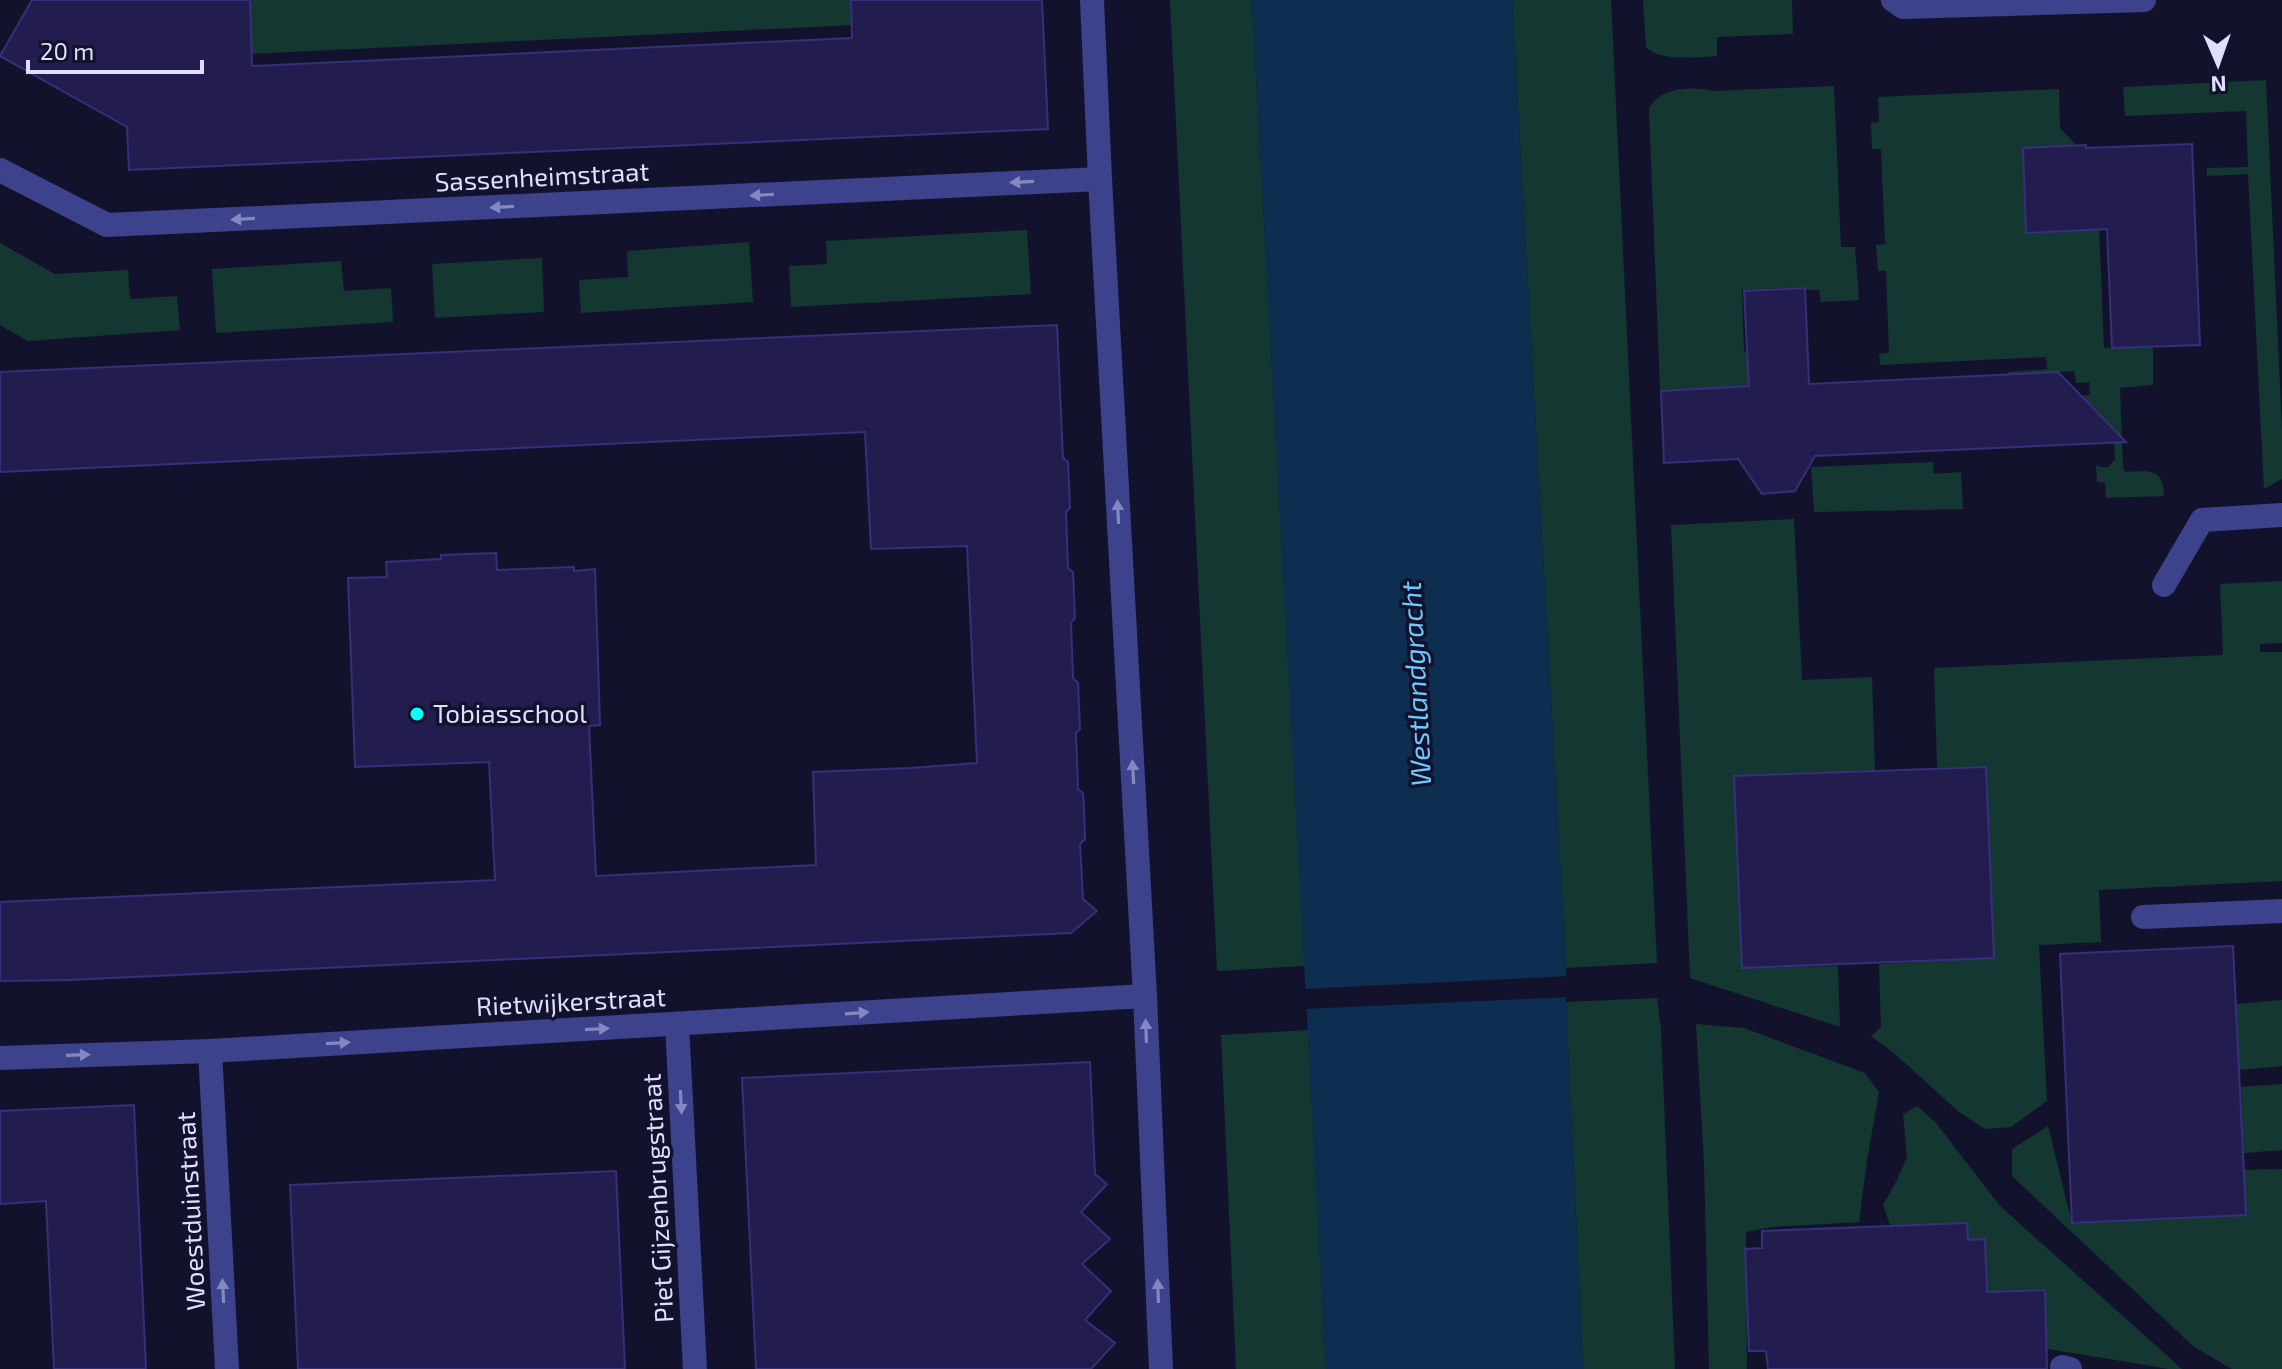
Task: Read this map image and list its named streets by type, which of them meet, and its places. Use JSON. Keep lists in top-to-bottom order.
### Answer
{
  "streets": {
    "street": [
      "Sassenheimstraat",
      "Rietwijkerstraat",
      "Piet Gijzenbrugstraat",
      "Woestduinstraat"
    ]
  },
  "crossings": [
    ["Rietwijkerstraat", "Piet Gijzenbrugstraat"],
    ["Rietwijkerstraat", "Woestduinstraat"]
  ],
  "one_way": [
    "Sassenheimstraat",
    "Rietwijkerstraat",
    "Piet Gijzenbrugstraat",
    "Woestduinstraat"
  ],
  "water": ["Westlandgracht"],
  "places": ["Tobiasschool"],
  "scale_bar": "20 m",
  "north": "bottom"
}
